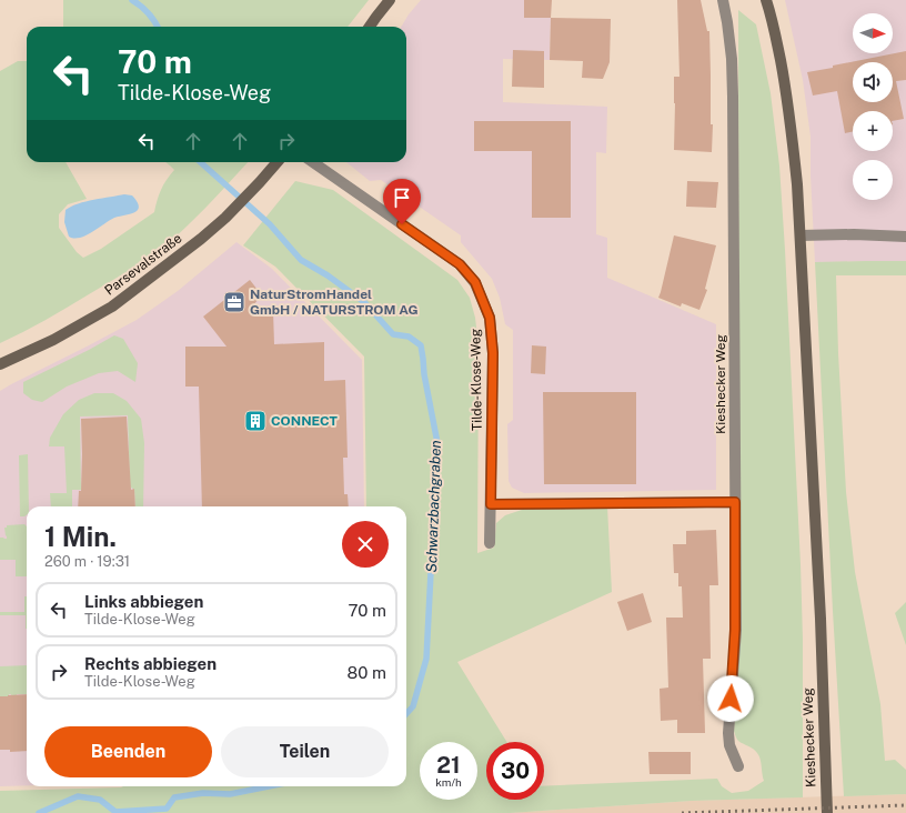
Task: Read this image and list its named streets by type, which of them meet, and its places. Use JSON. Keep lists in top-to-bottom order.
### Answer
{
  "streets": {
    "street": ["Parsevalstraße", "Tilde-Klose-Weg", "Kieshecker Weg"]
  },
  "water": ["Schwarzbachgraben"],
  "places": {
    "office": ["NaturStromHandel GmbH / NATURSTROM AG"],
    "building": ["CONNECT"]
  },
  "north": "right",
  "page": {
    "map_buttons": ["+", "−"],
    "turn": ["70 m", "Tilde-Klose-Weg"],
    "heading": ["1 Min.", "260 m · 19:31"],
    "list": [
      {
        "name": "Links abbiegen",
        "note": "Tilde-Klose-Weg",
        "value": "70 m"
      },
      {
        "name": "Rechts abbiegen",
        "note": "Tilde-Klose-Weg",
        "value": "80 m"
      }
    ],
    "buttons": ["Beenden", "Teilen"],
    "speed": "21 km/h",
    "limit": "30"
  }
}
